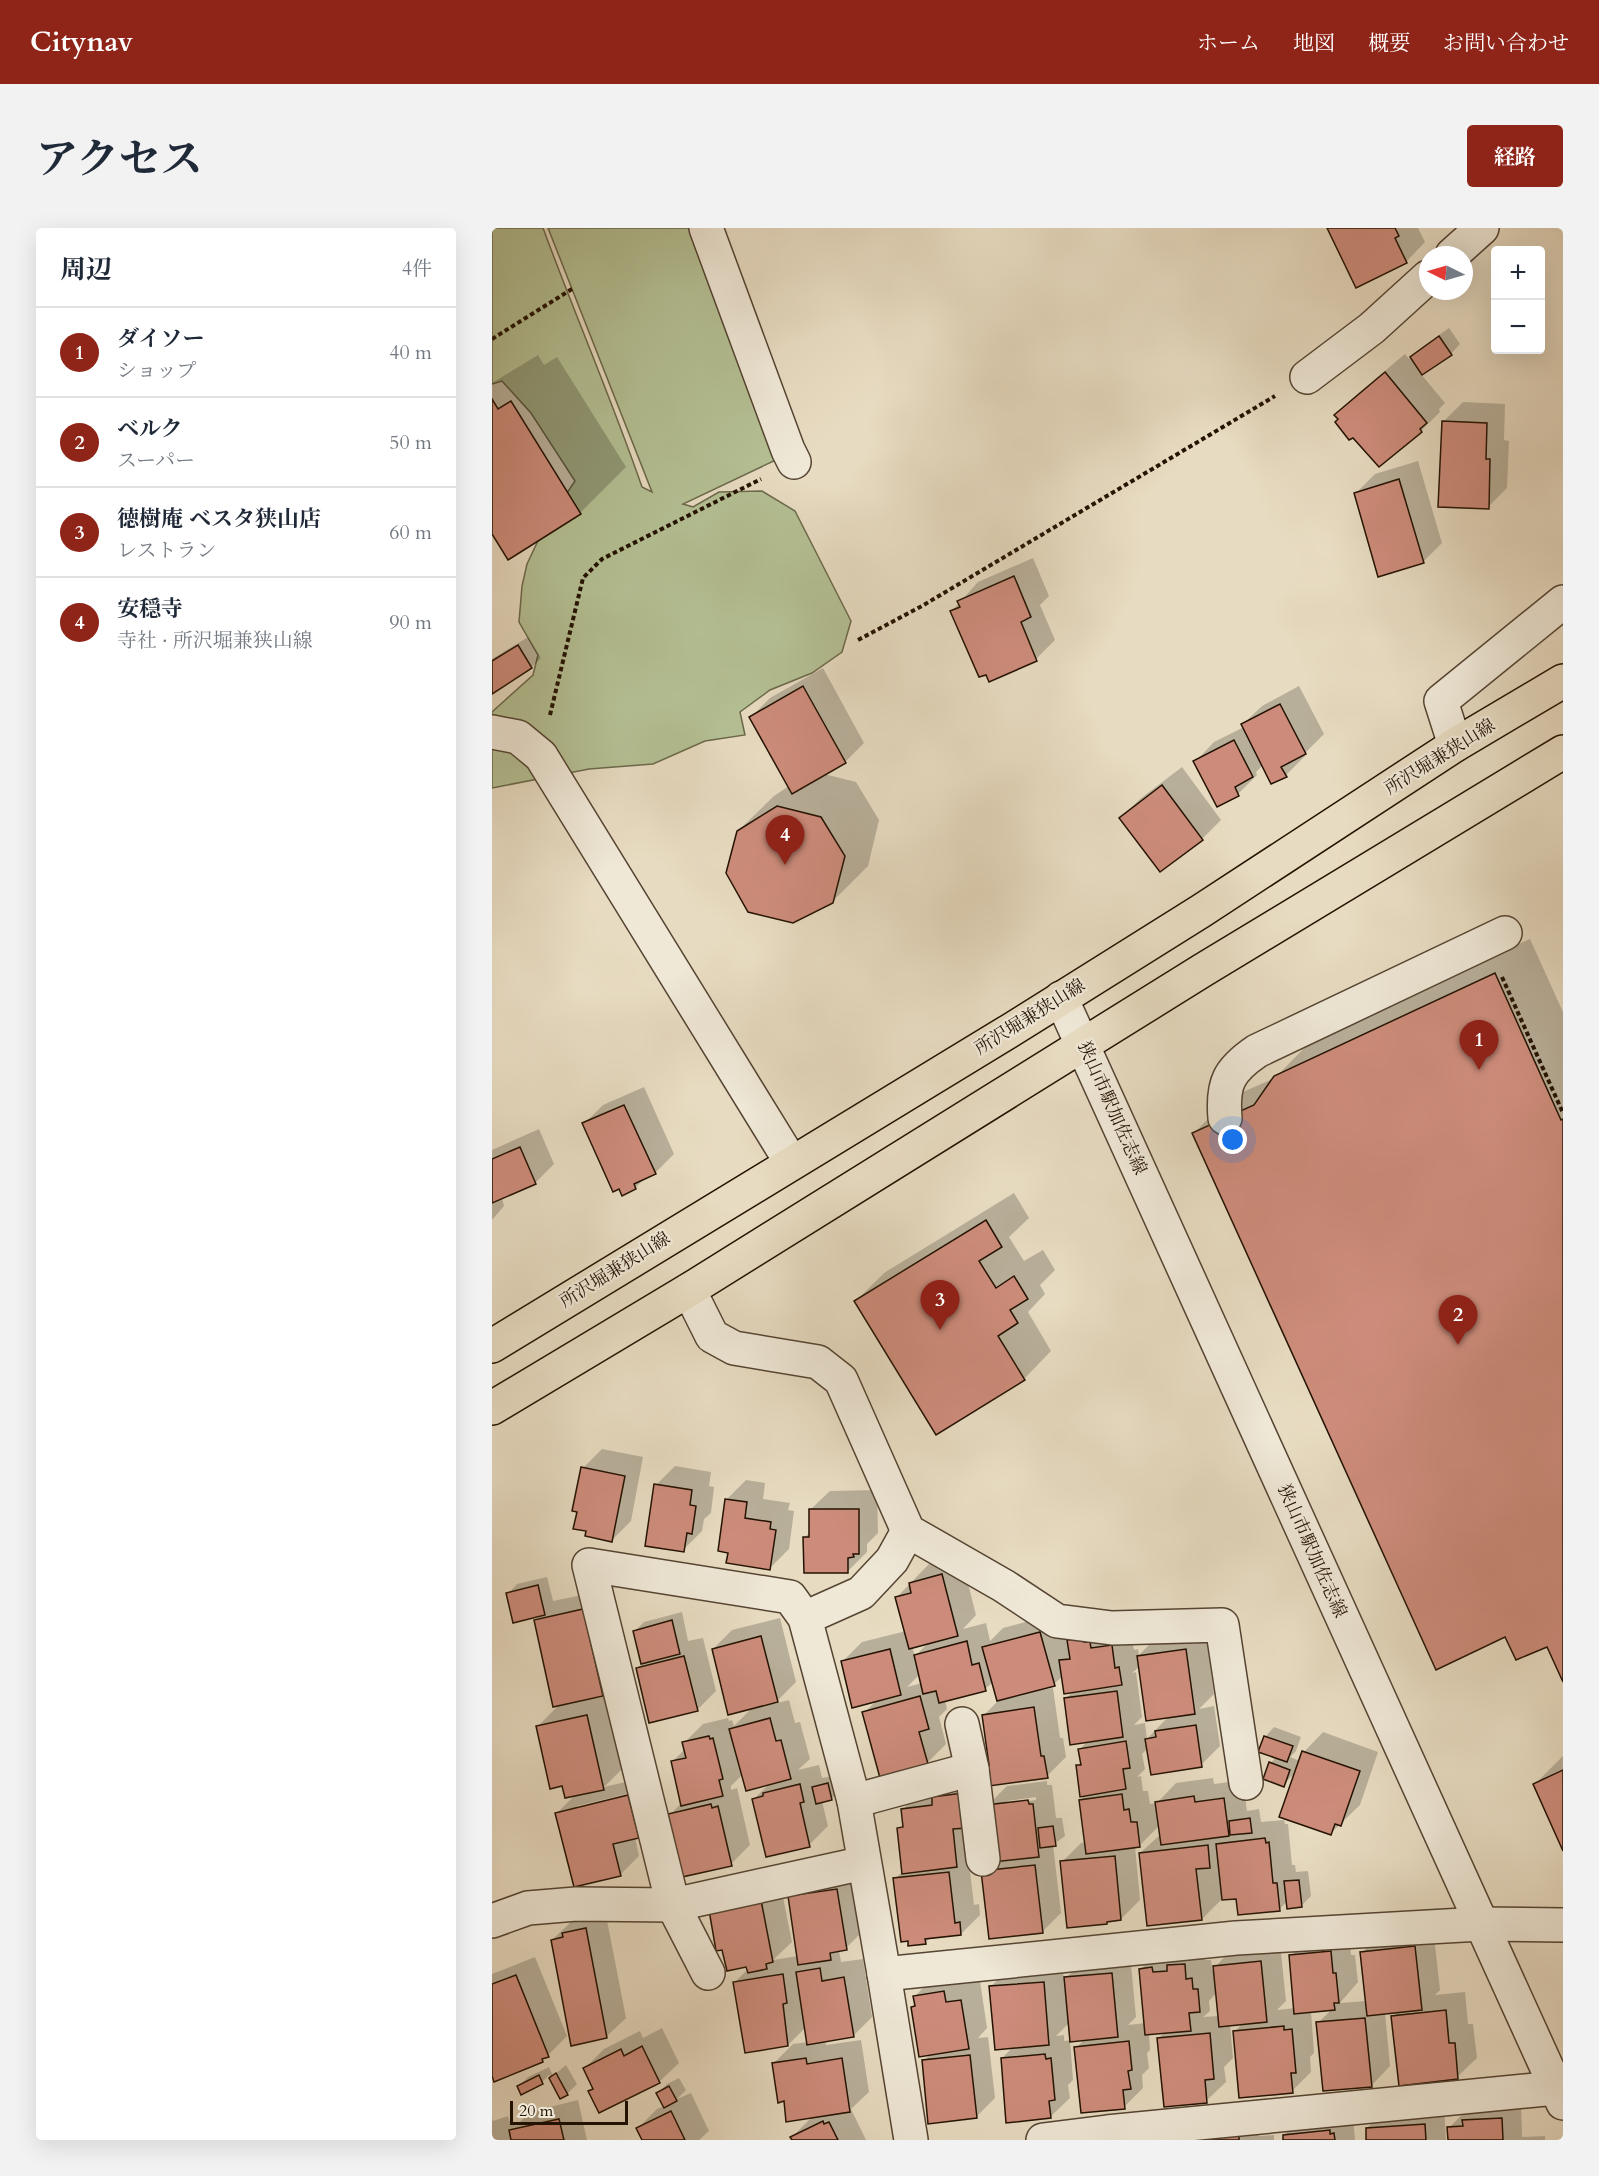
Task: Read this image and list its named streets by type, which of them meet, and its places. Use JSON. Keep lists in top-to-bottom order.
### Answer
{
  "streets": {
    "main road": ["所沢堀兼狭山線"],
    "street": ["狭山市駅加佐志線"]
  },
  "crossings": [
    ["所沢堀兼狭山線", "狭山市駅加佐志線"]
  ],
  "scale_bar": "20 m",
  "north": "left",
  "page": {
    "header": "Citynav",
    "nav": [
      "ホーム",
      "地図",
      "概要",
      "お問い合わせ"
    ],
    "title": "アクセス",
    "buttons": "経路",
    "heading": ["周辺", "4件"],
    "map_buttons": ["+", "−"],
    "list": [
      {
        "mark": "1",
        "name": "ダイソー",
        "note": "ショップ",
        "value": "40 m"
      },
      {
        "mark": "2",
        "name": "ベルク",
        "note": "スーパー",
        "value": "50 m"
      },
      {
        "mark": "3",
        "name": "徳樹庵 ベスタ狭山店",
        "note": "レストラン",
        "value": "60 m"
      },
      {
        "mark": "4",
        "name": "安穏寺",
        "note": "寺社 · 所沢堀兼狭山線",
        "value": "90 m"
      }
    ],
    "pins": [
      "4",
      "1",
      "3",
      "2"
    ],
    "scale": "20 m"
  }
}
